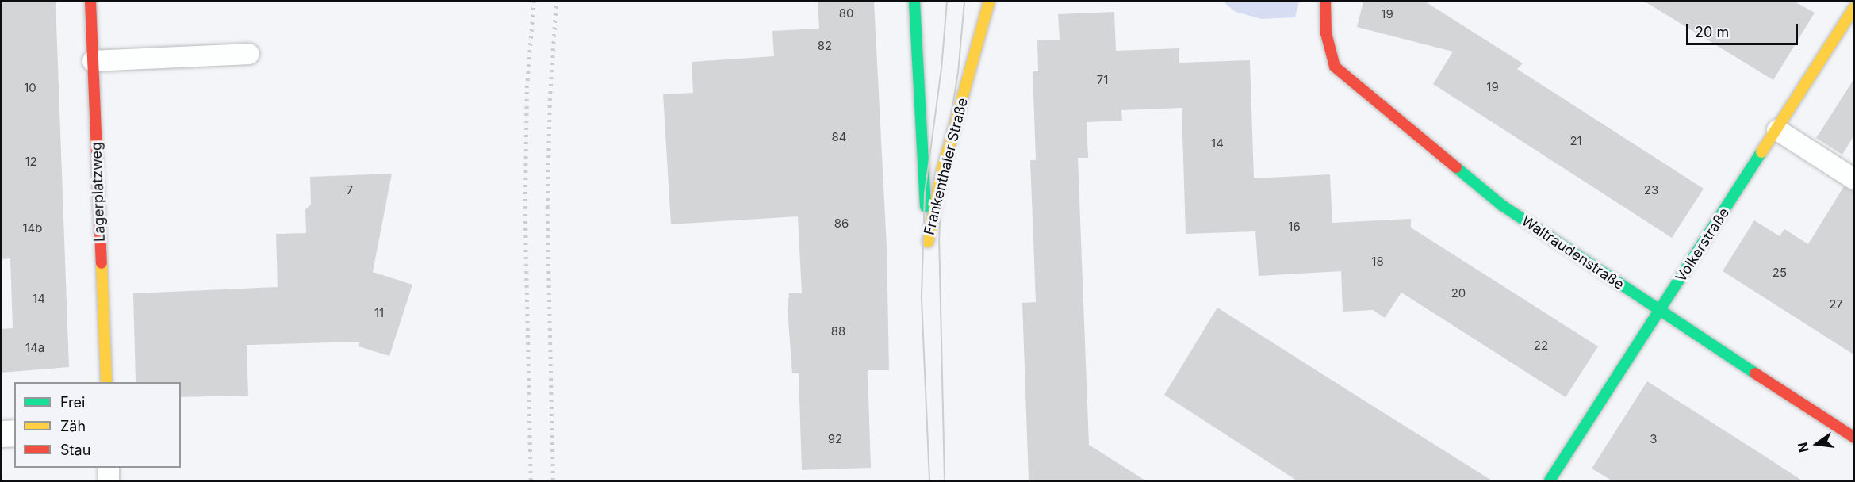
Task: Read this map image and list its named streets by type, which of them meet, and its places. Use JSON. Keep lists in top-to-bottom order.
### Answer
{
  "streets": {
    "street": [
      "Frankenthaler Straße",
      "Lagerplatzweg",
      "Volkerstraße",
      "Waltraudenstraße"
    ]
  },
  "crossings": [
    ["Volkerstraße", "Waltraudenstraße"]
  ],
  "house_numbers": [
    "80",
    "19",
    "82",
    "71",
    "19",
    "10",
    "84",
    "21",
    "14",
    "12",
    "7",
    "23",
    "86",
    "16",
    "14b",
    "18",
    "25",
    "20",
    "14",
    "27",
    "11",
    "88",
    "22",
    "14a",
    "92",
    "3"
  ],
  "legend": ["Frei", "Zäh", "Stau"],
  "scale_bar": "20 m",
  "north": "left"
}
